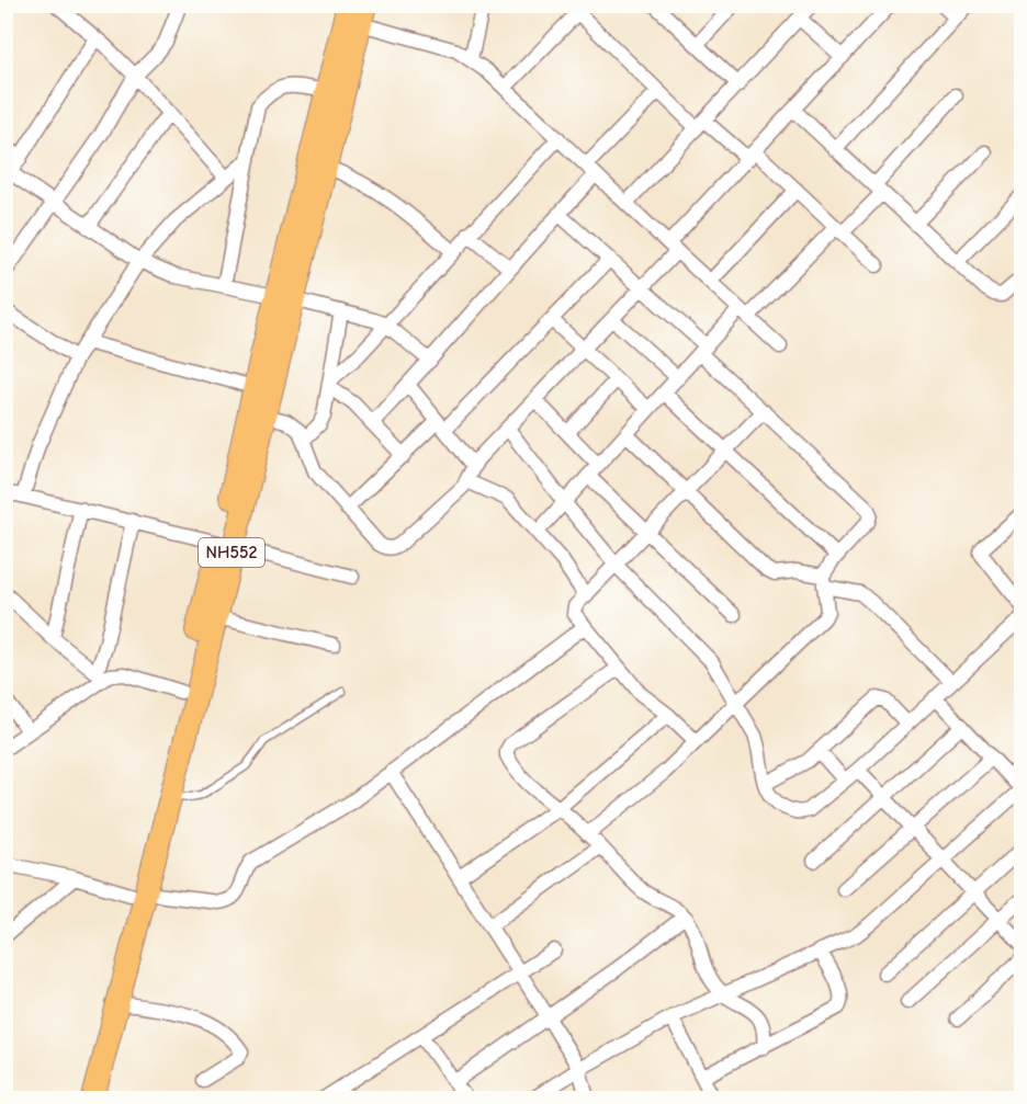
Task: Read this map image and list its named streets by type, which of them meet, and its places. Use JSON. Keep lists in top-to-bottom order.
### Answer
{
  "streets": {
    "highway": ["NH552"]
  }
}
